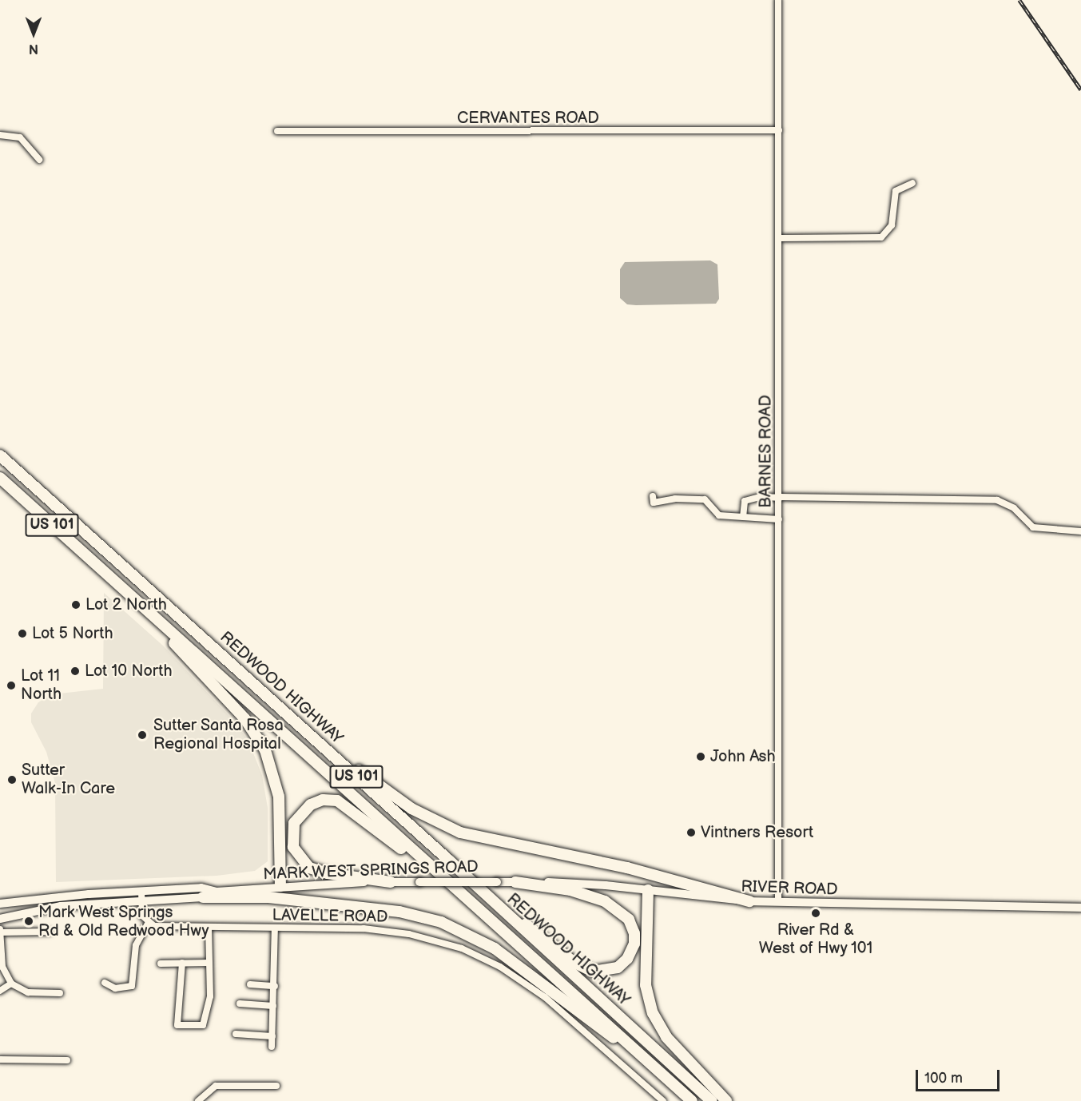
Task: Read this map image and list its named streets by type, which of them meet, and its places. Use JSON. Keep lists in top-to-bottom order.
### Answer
{
  "streets": {
    "highway": ["US 101", "REDWOOD HIGHWAY"],
    "main road": ["MARK WEST SPRINGS ROAD", "RIVER ROAD"],
    "street": ["CERVANTES ROAD", "BARNES ROAD", "LAVELLE ROAD"]
  },
  "crossings": [
    ["CERVANTES ROAD", "BARNES ROAD"],
    ["BARNES ROAD", "RIVER ROAD"],
    ["MARK WEST SPRINGS ROAD", "RIVER ROAD"]
  ],
  "places": [
    "Lot 2 North",
    "Lot 5 North",
    "Lot 10 North",
    "Lot 11 North",
    "Sutter Santa Rosa Regional Hospital",
    "John Ash",
    "Sutter Walk-In Care",
    "Vintners Resort",
    "River Rd & West of Hwy 101",
    "Mark West Springs Rd & Old Redwood Hwy"
  ],
  "scale_bar": "100 m",
  "north": "bottom"
}
